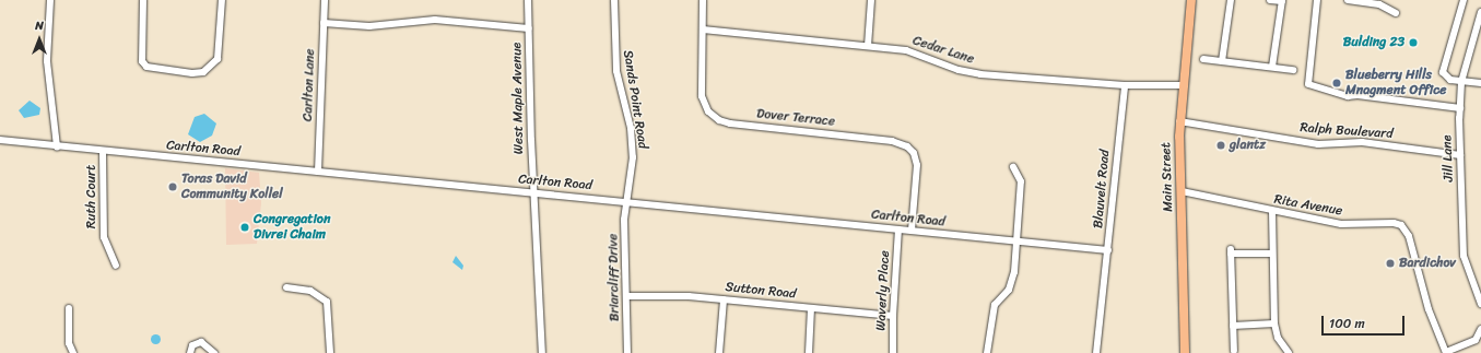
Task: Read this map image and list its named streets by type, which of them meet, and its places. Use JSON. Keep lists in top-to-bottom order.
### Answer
{
  "streets": {
    "main road": ["Main Street"],
    "street": [
      "Cedar Lane",
      "Carlton Lane",
      "West Maple Avenue",
      "Sands Point Road",
      "Dover Terrace",
      "Ralph Boulevard",
      "Carlton Road",
      "Jill Lane",
      "Blauvelt Road",
      "Ruth Court",
      "Rita Avenue",
      "Briarcliff Drive",
      "Sutton Road",
      "Waverly Place"
    ]
  },
  "crossings": [
    ["Cedar Lane", "Dover Terrace"],
    ["Cedar Lane", "Blauvelt Road"],
    ["Carlton Lane", "Carlton Road"],
    ["West Maple Avenue", "Carlton Road"],
    ["Sands Point Road", "Carlton Road"],
    ["Sands Point Road", "Briarcliff Drive"],
    ["Dover Terrace", "Carlton Road"],
    ["Ralph Boulevard", "Jill Lane"],
    ["Ralph Boulevard", "Main Street"],
    ["Carlton Road", "Blauvelt Road"],
    ["Carlton Road", "Ruth Court"],
    ["Carlton Road", "Briarcliff Drive"],
    ["Carlton Road", "Waverly Place"],
    ["Main Street", "Rita Avenue"],
    ["Briarcliff Drive", "Sutton Road"],
    ["Sutton Road", "Waverly Place"]
  ],
  "places": [
    "Bulding 23",
    "Blueberry Hills Mnagment Office",
    "glantz",
    "Toras David Community Kollel",
    "Congregation Divrei Chaim",
    "Bardichov"
  ],
  "scale_bar": "100 m",
  "north": "top"
}
